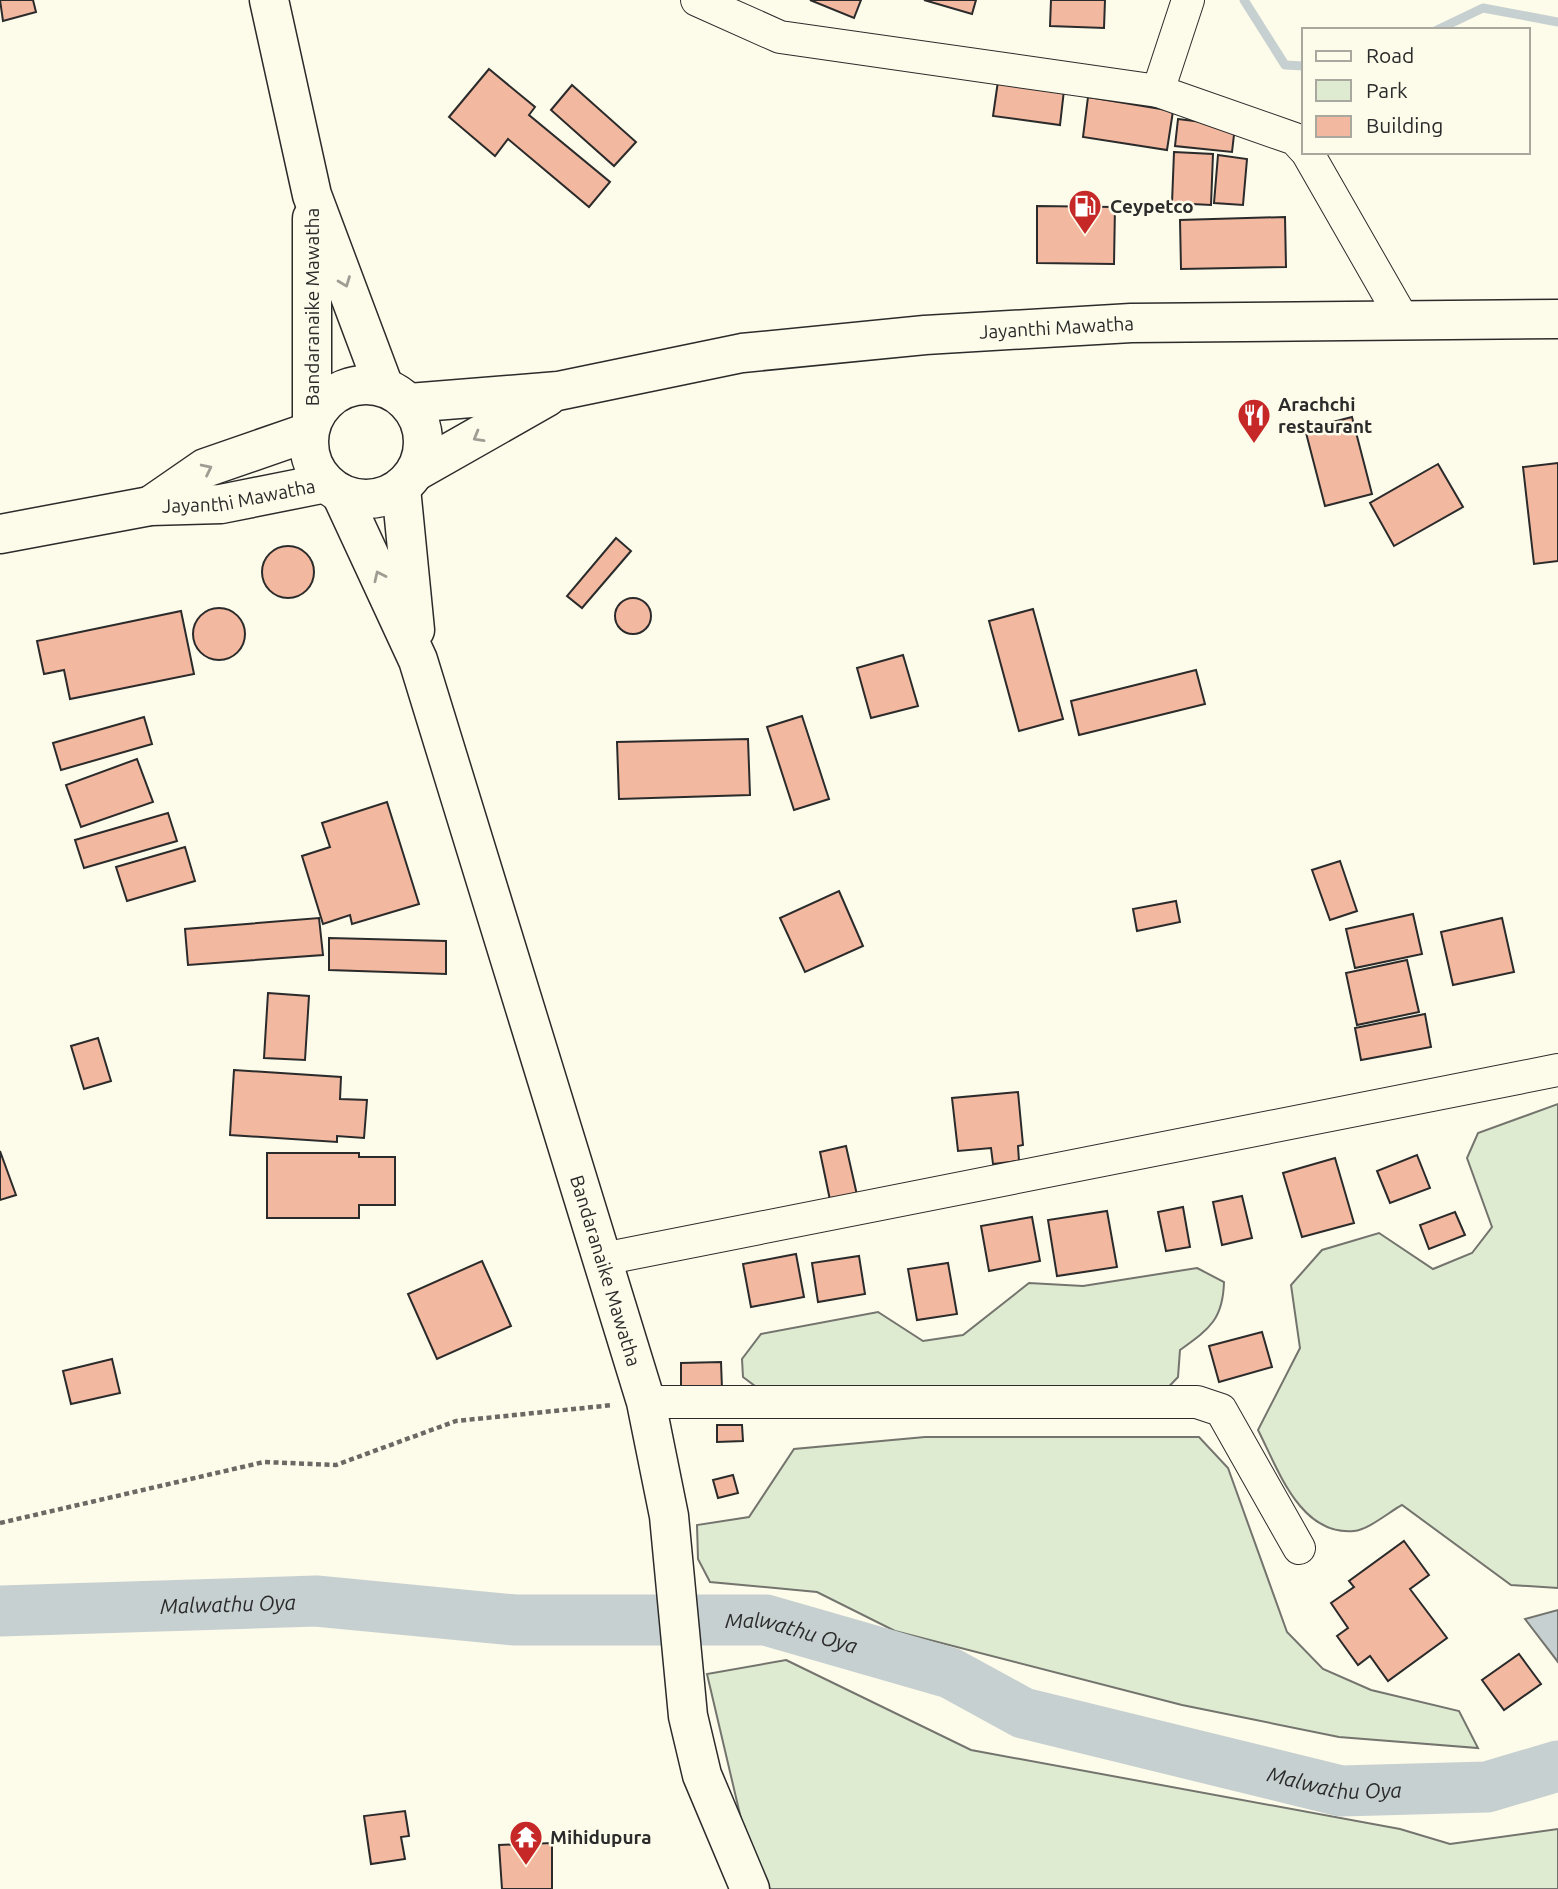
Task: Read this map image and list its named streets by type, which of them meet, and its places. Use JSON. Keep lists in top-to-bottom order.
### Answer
{
  "streets": {
    "main road": ["Bandaranaike Mawatha", "Jayanthi Mawatha"]
  },
  "crossings": [
    ["Bandaranaike Mawatha", "Jayanthi Mawatha"]
  ],
  "water": ["Malwathu Oya"],
  "places": {
    "fuel station": ["Ceypetco"],
    "restaurant": ["Arachchi restaurant"],
    "temple": ["Mihidupura"]
  },
  "legend": ["Road", "Park", "Building"]
}
